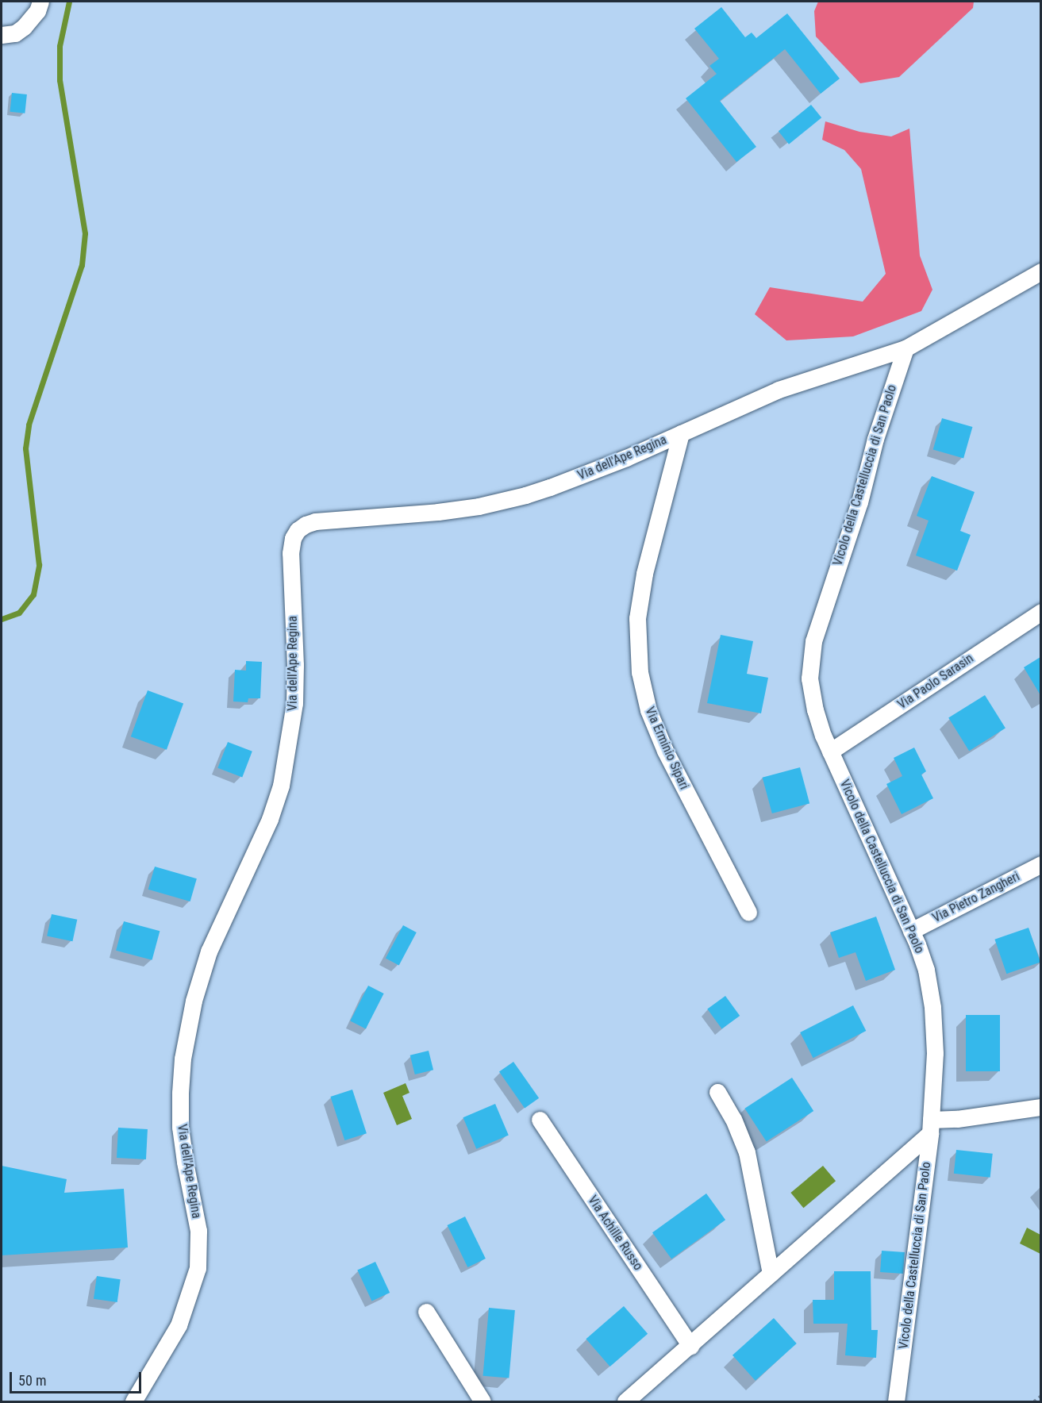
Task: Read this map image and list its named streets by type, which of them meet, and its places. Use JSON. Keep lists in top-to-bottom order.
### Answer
{
  "streets": {
    "street": [
      "Via dell'Ape Regina",
      "Vicolo della Castelluccia di San Paolo",
      "Via Paolo Sarasin",
      "Via Erminio Sipari",
      "Via Pietro Zangheri",
      "Via Achille Russo"
    ]
  },
  "crossings": [
    ["Via dell'Ape Regina", "Vicolo della Castelluccia di San Paolo"],
    ["Via dell'Ape Regina", "Via Erminio Sipari"],
    ["Vicolo della Castelluccia di San Paolo", "Via Paolo Sarasin"],
    ["Vicolo della Castelluccia di San Paolo", "Via Pietro Zangheri"]
  ],
  "scale_bar": "50 m"
}
